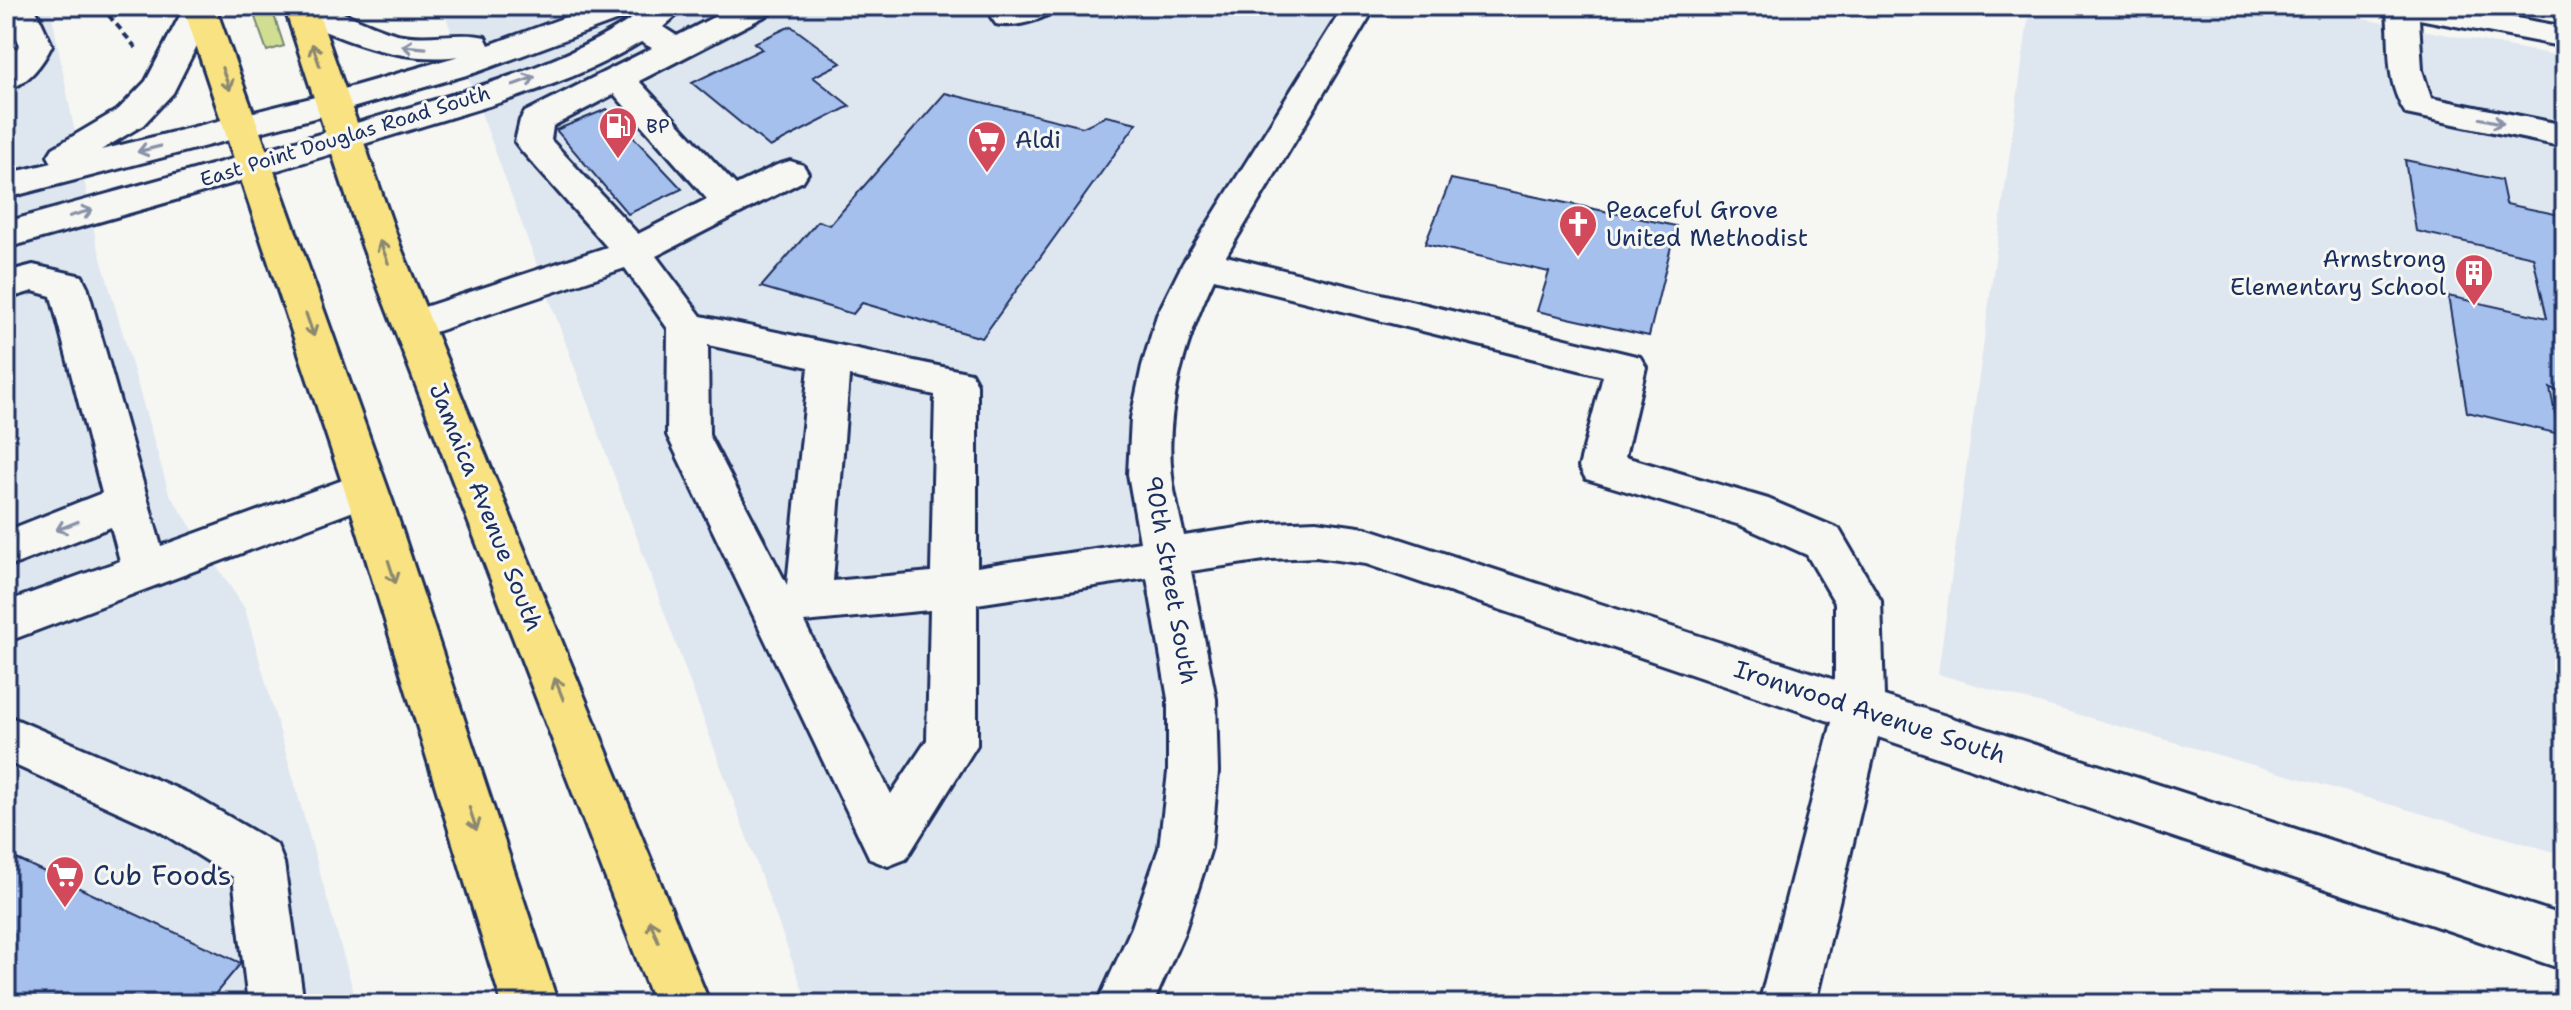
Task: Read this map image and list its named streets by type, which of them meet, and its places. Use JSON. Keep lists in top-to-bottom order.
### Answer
{
  "streets": {
    "main road": ["Jamaica Avenue South"],
    "street": ["East Point Douglas Road South", "90th Street South", "Ironwood Avenue South"]
  },
  "crossings": [
    ["East Point Douglas Road South", "Jamaica Avenue South"],
    ["90th Street South", "Ironwood Avenue South"]
  ],
  "places": {
    "fuel station": ["BP"],
    "supermarket": ["Aldi", "Cub Foods"],
    "church": ["Peaceful Grove United Methodist"],
    "building": ["Armstrong Elementary School"]
  }
}
